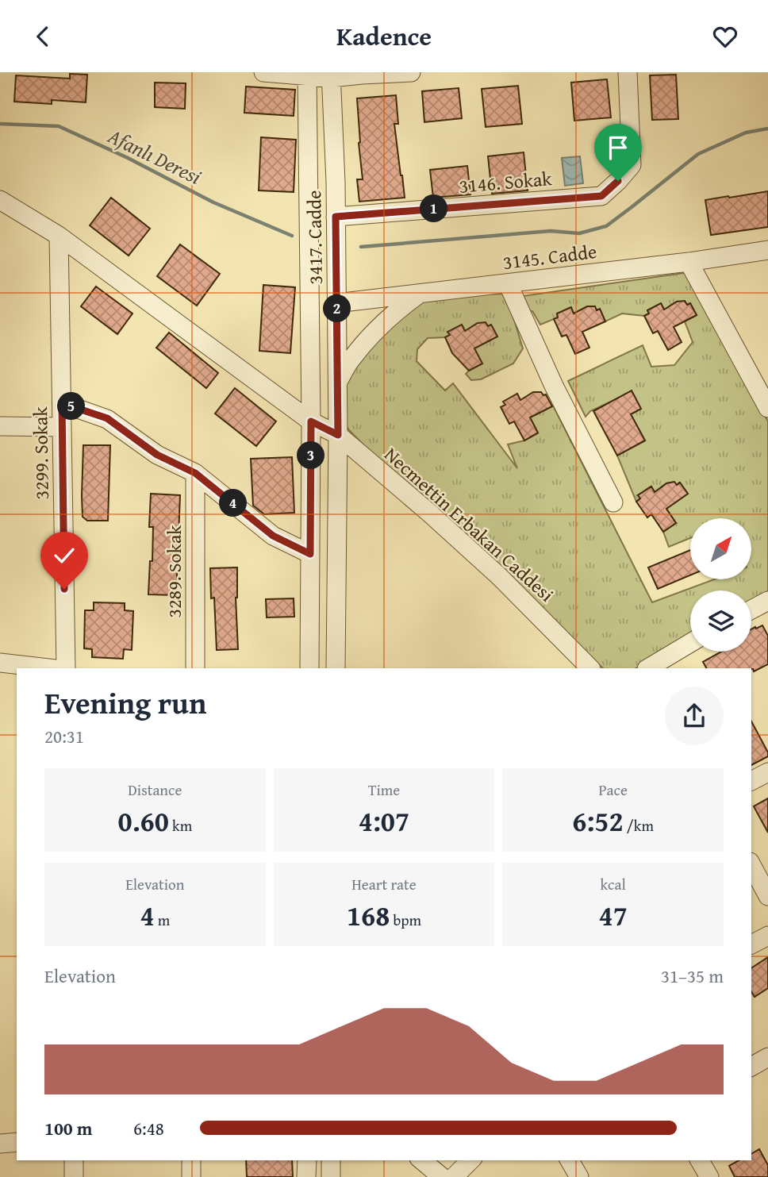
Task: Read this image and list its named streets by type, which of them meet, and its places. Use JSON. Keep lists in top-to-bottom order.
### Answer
{
  "streets": {
    "street": [
      "3146. Sokak",
      "3417. Cadde",
      "3145. Cadde",
      "3299. Sokak",
      "Necmettin Erbakan Caddesi",
      "3289. Sokak"
    ]
  },
  "crossings": [
    ["3146. Sokak", "3417. Cadde"],
    ["3417. Cadde", "3145. Cadde"],
    ["3417. Cadde", "Necmettin Erbakan Caddesi"],
    ["3299. Sokak", "Necmettin Erbakan Caddesi"]
  ],
  "water": ["Afanlı Deresi"],
  "north": "top right",
  "page": {
    "header": "Kadence",
    "pins": [
      "1",
      "2",
      "5",
      "3",
      "4"
    ],
    "heading": ["Evening run", "20:31"],
    "stats": [
      ["Distance", "0.60 km"],
      ["Time", "4:07"],
      ["Pace", "6:52 /km"],
      ["Elevation", "4 m"],
      ["Heart rate", "168 bpm"],
      ["kcal", "47"]
    ],
    "chart": ["Elevation", "31–35 m"],
    "list": [
      {
        "name": "100 m",
        "note": "6:48"
      }
    ]
  }
}
